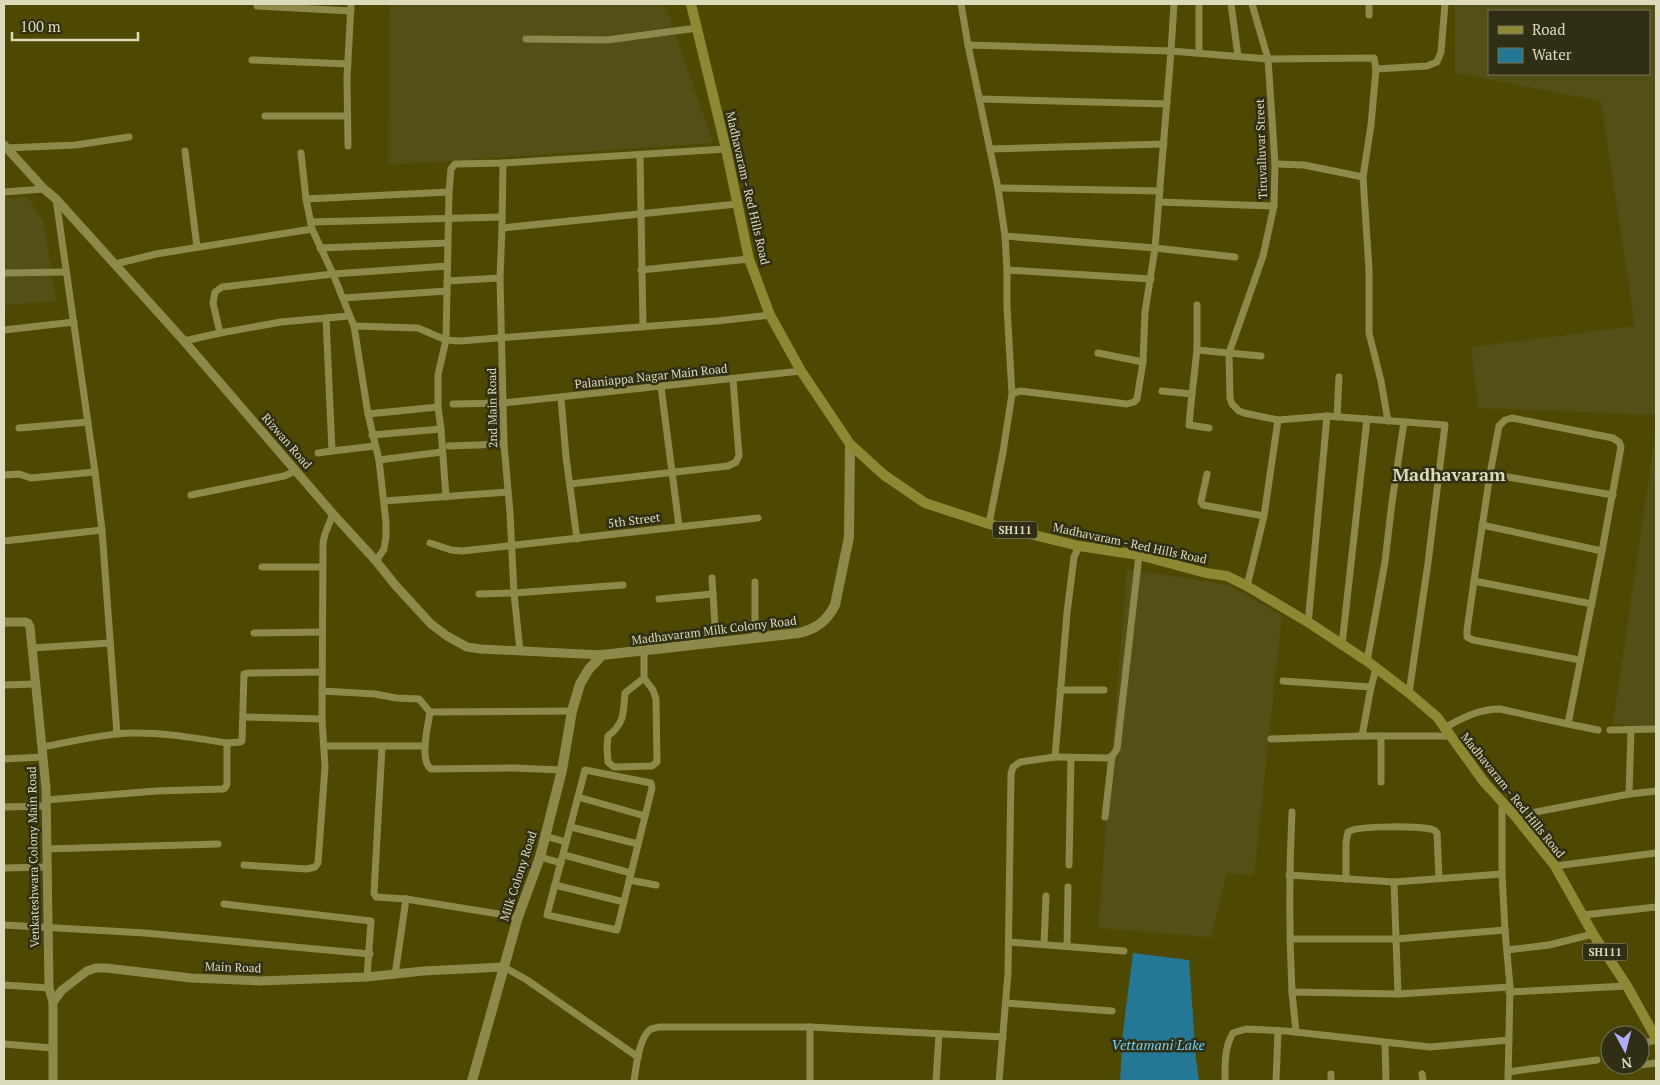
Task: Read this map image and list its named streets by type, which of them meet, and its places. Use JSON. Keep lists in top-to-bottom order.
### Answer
{
  "streets": {
    "main road": [
      "Madhavaram - Red Hills Road",
      "SH111",
      "Madhavaram Milk Colony Road",
      "Milk Colony Road"
    ],
    "street": [
      "Tiruvalluvar Street",
      "Palaniappa Nagar Main Road",
      "2nd Main Road",
      "Rizwan Road",
      "5th Street",
      "Venkateshwara Colony Main Road",
      "Main Road"
    ]
  },
  "crossings": [
    ["Madhavaram - Red Hills Road", "Palaniappa Nagar Main Road"],
    ["Madhavaram - Red Hills Road", "Madhavaram Milk Colony Road"],
    ["Palaniappa Nagar Main Road", "2nd Main Road"],
    ["2nd Main Road", "Rizwan Road"],
    ["2nd Main Road", "5th Street"],
    ["Rizwan Road", "Madhavaram Milk Colony Road"],
    ["Rizwan Road", "Milk Colony Road"],
    ["Madhavaram Milk Colony Road", "Milk Colony Road"],
    ["Venkateshwara Colony Main Road", "Main Road"],
    ["Milk Colony Road", "Main Road"]
  ],
  "districts": ["Madhavaram"],
  "water": ["Vettamani Lake"],
  "legend": ["Road", "Water"],
  "scale_bar": "100 m",
  "north": "bottom"
}
